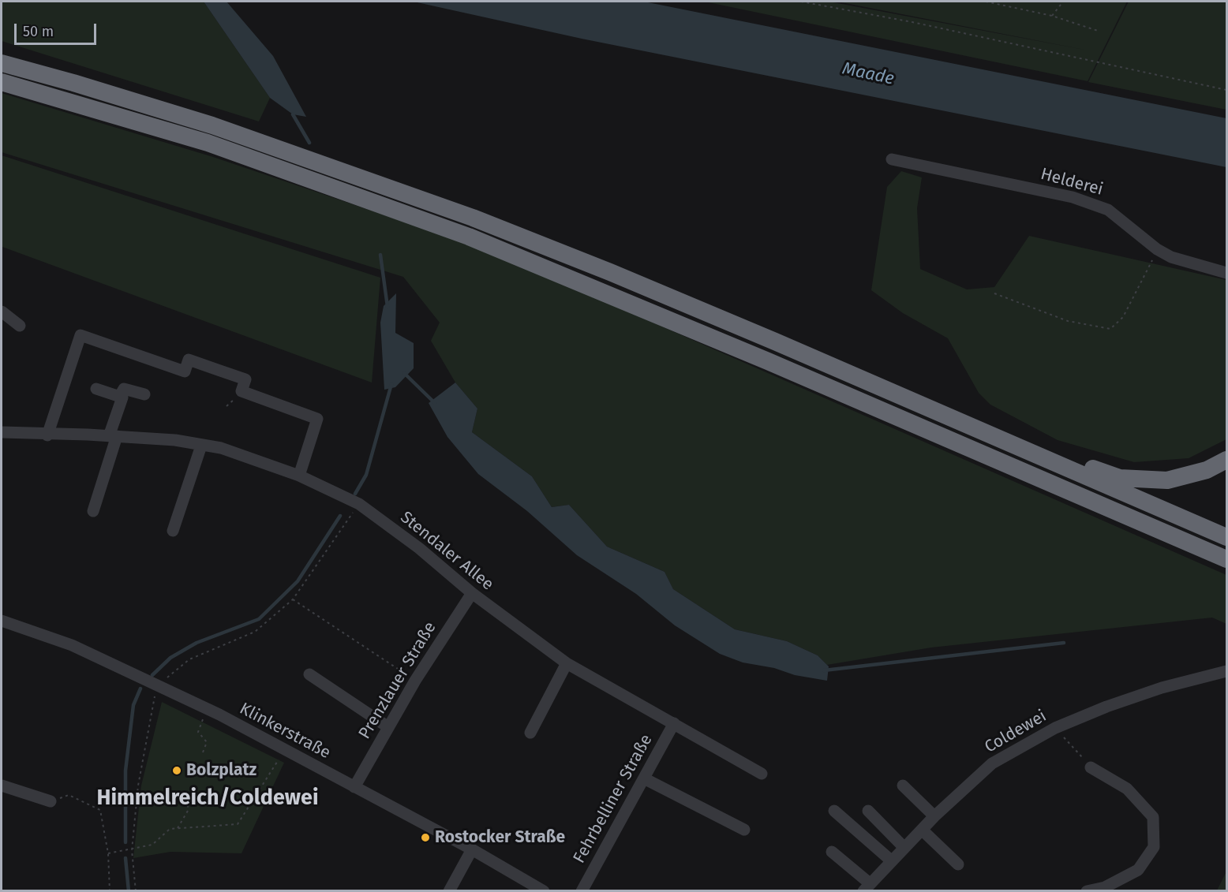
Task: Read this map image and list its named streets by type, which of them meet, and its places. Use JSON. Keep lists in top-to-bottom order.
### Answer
{
  "streets": {
    "street": [
      "Helderei",
      "Stendaler Allee",
      "Prenzlauer Straße",
      "Klinkerstraße",
      "Coldewei",
      "Fehrbelliner Straße"
    ]
  },
  "crossings": [
    ["Stendaler Allee", "Prenzlauer Straße"],
    ["Stendaler Allee", "Fehrbelliner Straße"],
    ["Prenzlauer Straße", "Klinkerstraße"]
  ],
  "districts": ["Himmelreich/Coldewei"],
  "water": ["Maade"],
  "places": ["Bolzplatz", "Rostocker Straße"],
  "scale_bar": "50 m"
}
